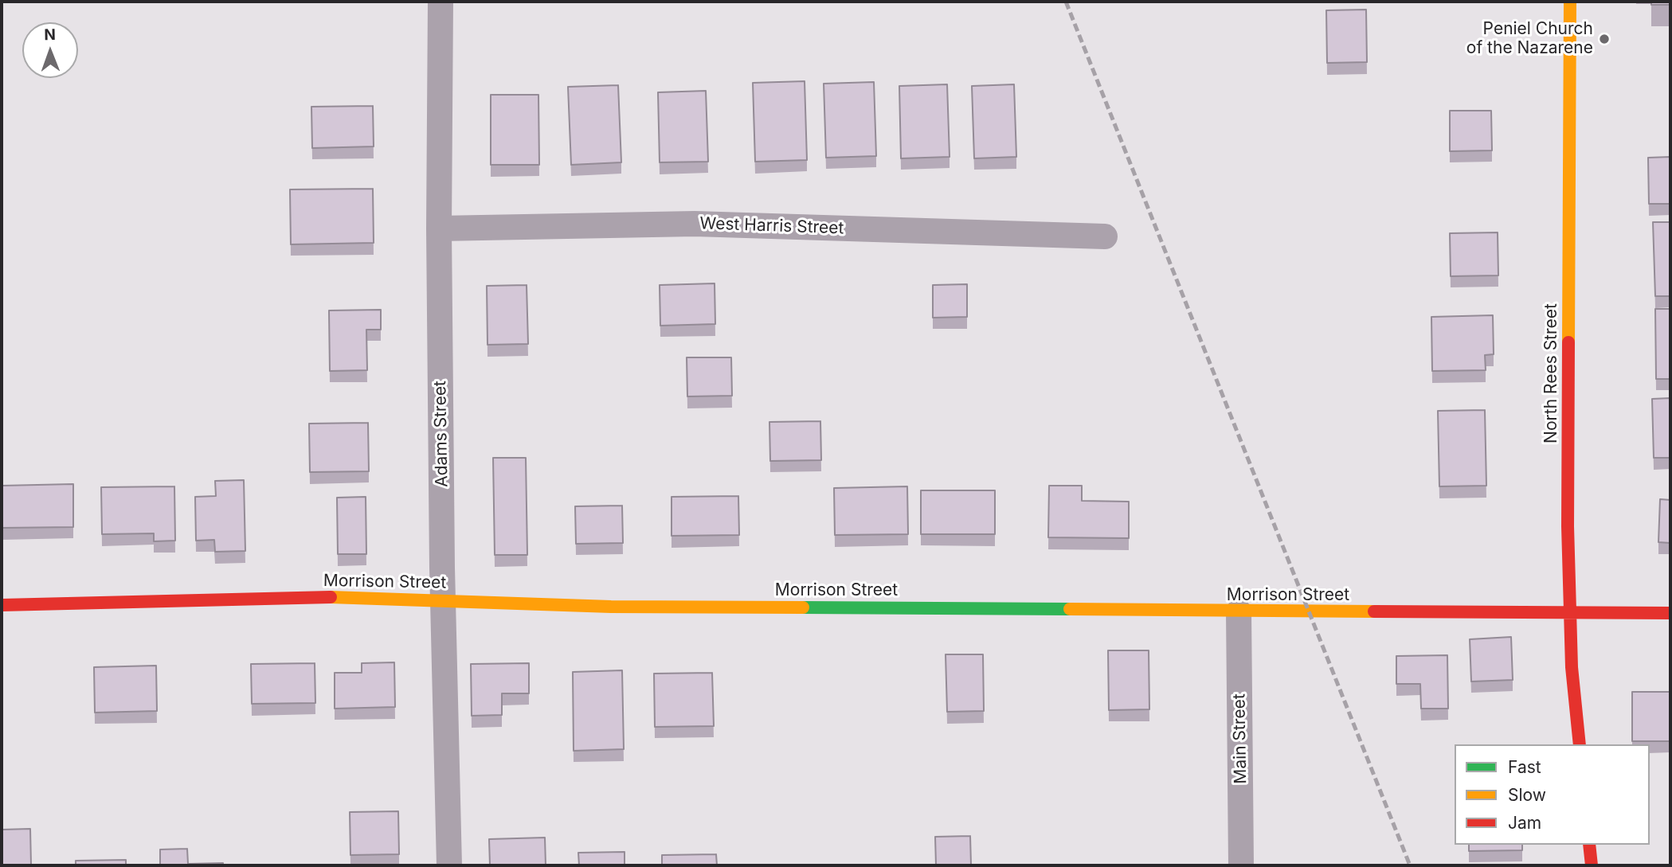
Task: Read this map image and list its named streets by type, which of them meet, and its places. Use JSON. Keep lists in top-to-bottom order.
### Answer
{
  "streets": {
    "street": [
      "West Harris Street",
      "North Rees Street",
      "Adams Street",
      "Morrison Street",
      "Main Street"
    ]
  },
  "crossings": [
    ["West Harris Street", "Adams Street"],
    ["North Rees Street", "Morrison Street"],
    ["Adams Street", "Morrison Street"],
    ["Morrison Street", "Main Street"]
  ],
  "places": ["Peniel Church of the Nazarene"],
  "legend": ["Fast", "Slow", "Jam"],
  "north": "top"
}
